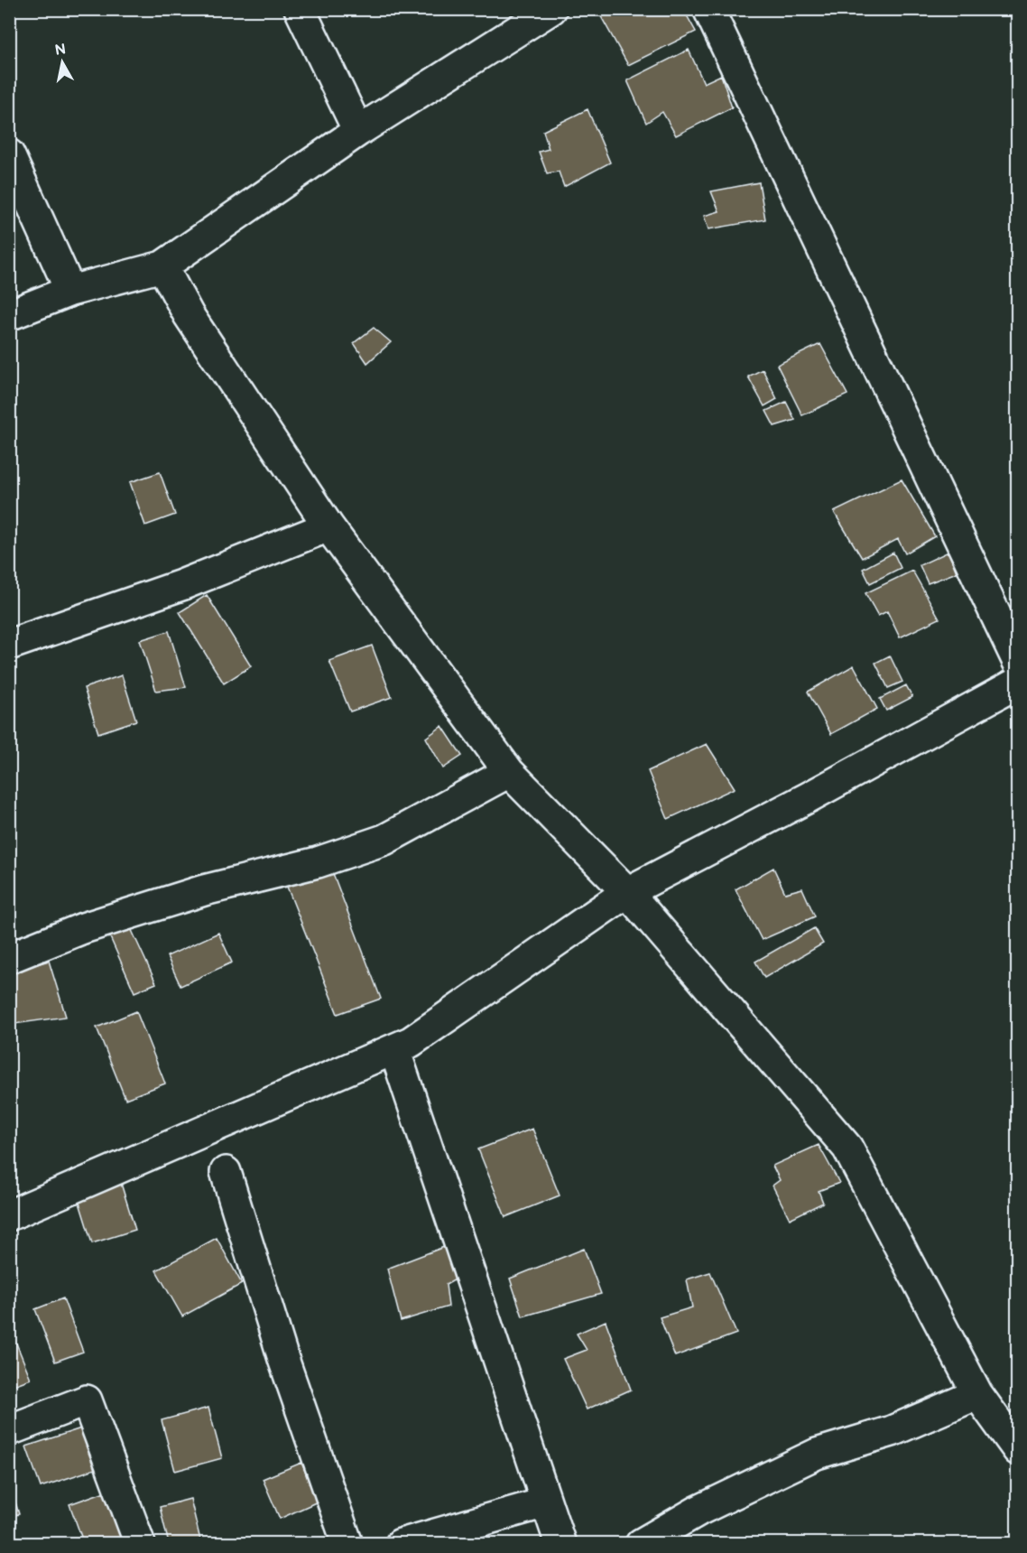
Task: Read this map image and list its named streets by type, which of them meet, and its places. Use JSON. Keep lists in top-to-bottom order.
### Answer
{
  "north": "top"
}
